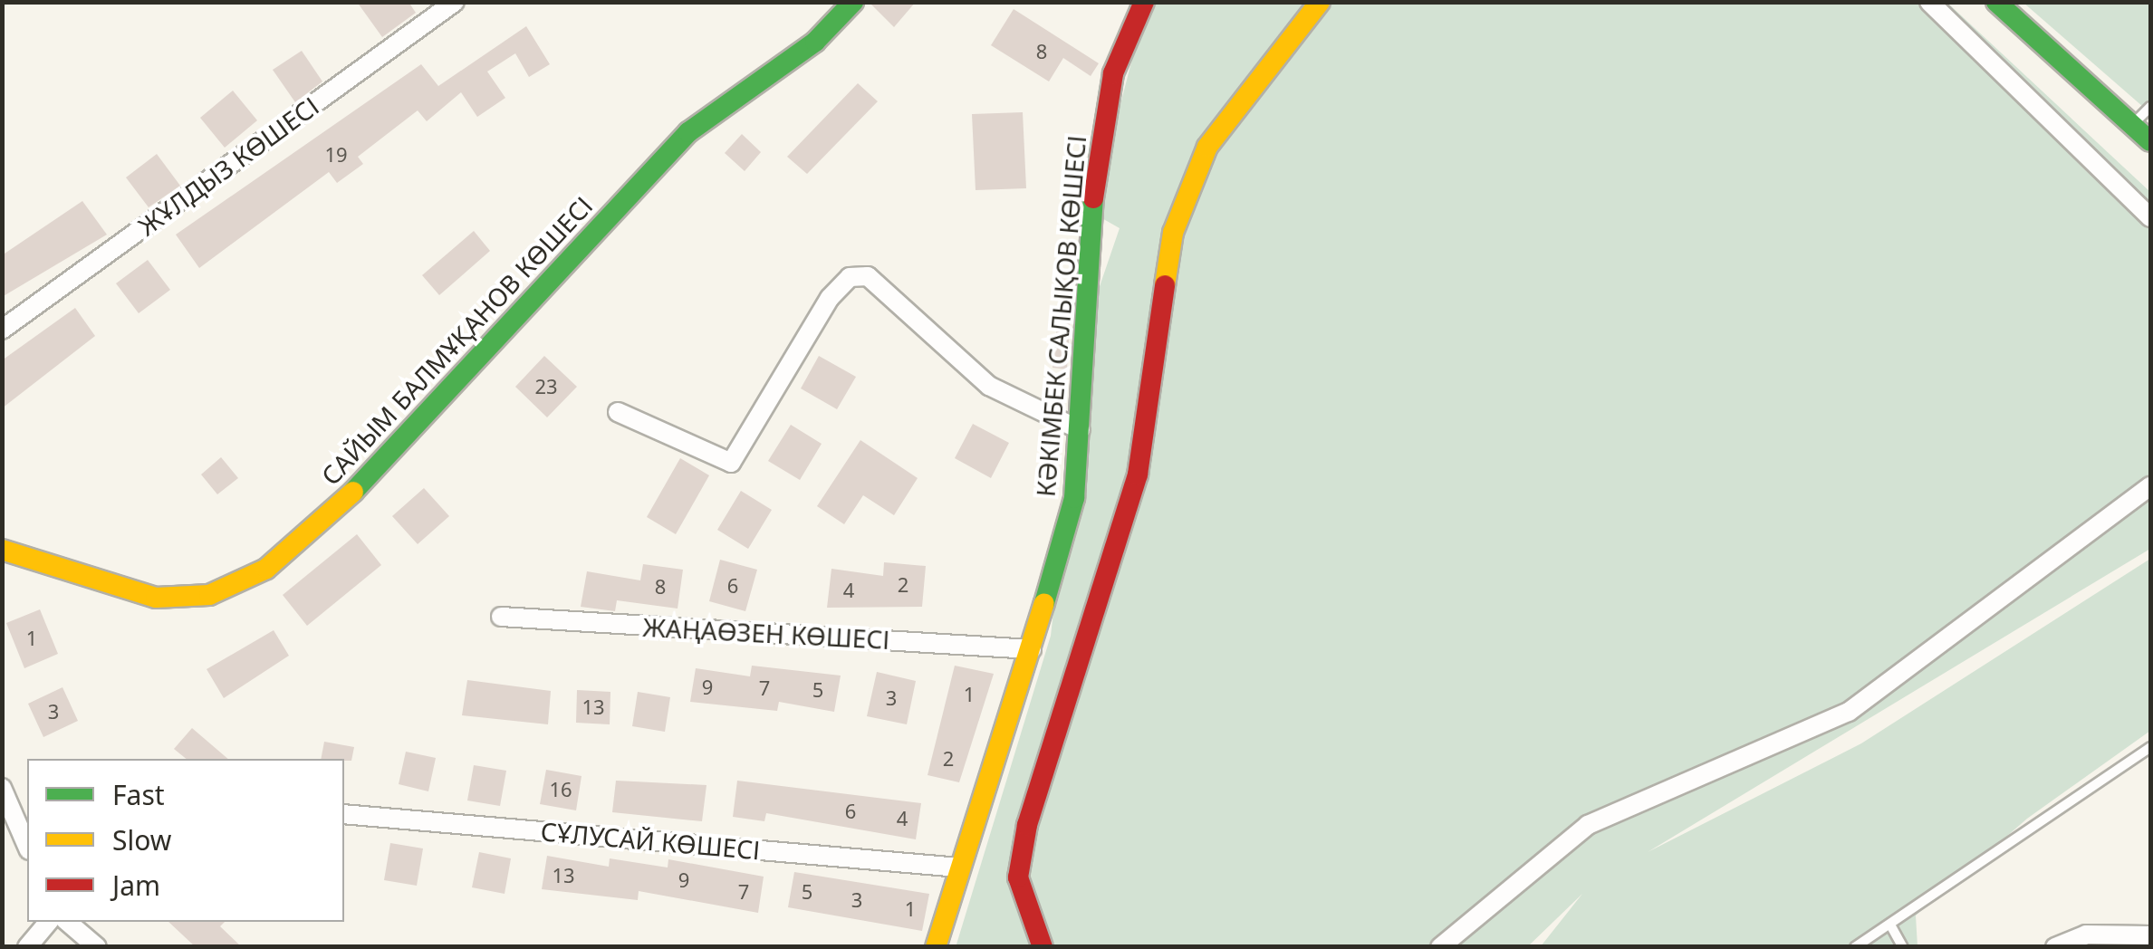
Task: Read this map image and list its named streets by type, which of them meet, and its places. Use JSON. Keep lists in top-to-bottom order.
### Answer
{
  "streets": {
    "street": [
      "ЖҰЛДЫЗ КӨШЕСІ",
      "КӘКІМБЕК САЛЫҚОВ КӨШЕСІ",
      "САЙЫМ БАЛМҰҚАНОВ КӨШЕСІ",
      "ЖАҢАӨЗЕН КӨШЕСІ",
      "СҰЛУСАЙ КӨШЕСІ"
    ]
  },
  "crossings": [
    ["КӘКІМБЕК САЛЫҚОВ КӨШЕСІ", "ЖАҢАӨЗЕН КӨШЕСІ"],
    ["КӘКІМБЕК САЛЫҚОВ КӨШЕСІ", "СҰЛУСАЙ КӨШЕСІ"]
  ],
  "house_numbers": [
    "8",
    "19",
    "23",
    "2",
    "6",
    "8",
    "4",
    "1",
    "9",
    "7",
    "5",
    "1",
    "3",
    "13",
    "3",
    "2",
    "16",
    "6",
    "4",
    "13",
    "9",
    "7",
    "5",
    "3",
    "1"
  ],
  "legend": ["Fast", "Slow", "Jam"]
}
